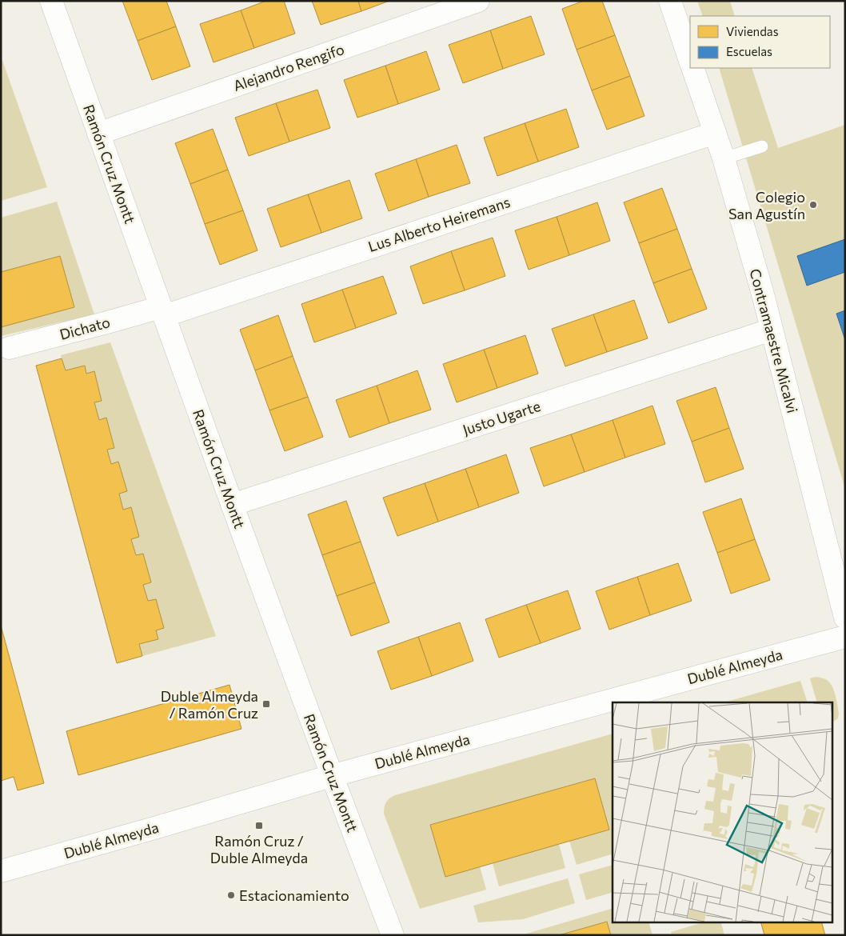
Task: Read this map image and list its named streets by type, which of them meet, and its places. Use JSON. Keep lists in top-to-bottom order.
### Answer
{
  "streets": {
    "street": [
      "Alejandro Rengifo",
      "Ramón Cruz Montt",
      "Lus Alberto Heiremans",
      "Dichato",
      "Contramaestre Micalvi",
      "Justo Ugarte",
      "Dublé Almeyda"
    ]
  },
  "crossings": [
    ["Alejandro Rengifo", "Ramón Cruz Montt"],
    ["Ramón Cruz Montt", "Lus Alberto Heiremans"],
    ["Ramón Cruz Montt", "Dichato"],
    ["Ramón Cruz Montt", "Justo Ugarte"],
    ["Ramón Cruz Montt", "Dublé Almeyda"],
    ["Lus Alberto Heiremans", "Dichato"],
    ["Lus Alberto Heiremans", "Contramaestre Micalvi"],
    ["Contramaestre Micalvi", "Justo Ugarte"]
  ],
  "places": {
    "other": ["Colegio San Agustín", "Estacionamiento"],
    "transit": ["Duble Almeyda / Ramón Cruz", "Ramón Cruz / Duble Almeyda"]
  },
  "legend": ["Viviendas", "Escuelas"]
}
